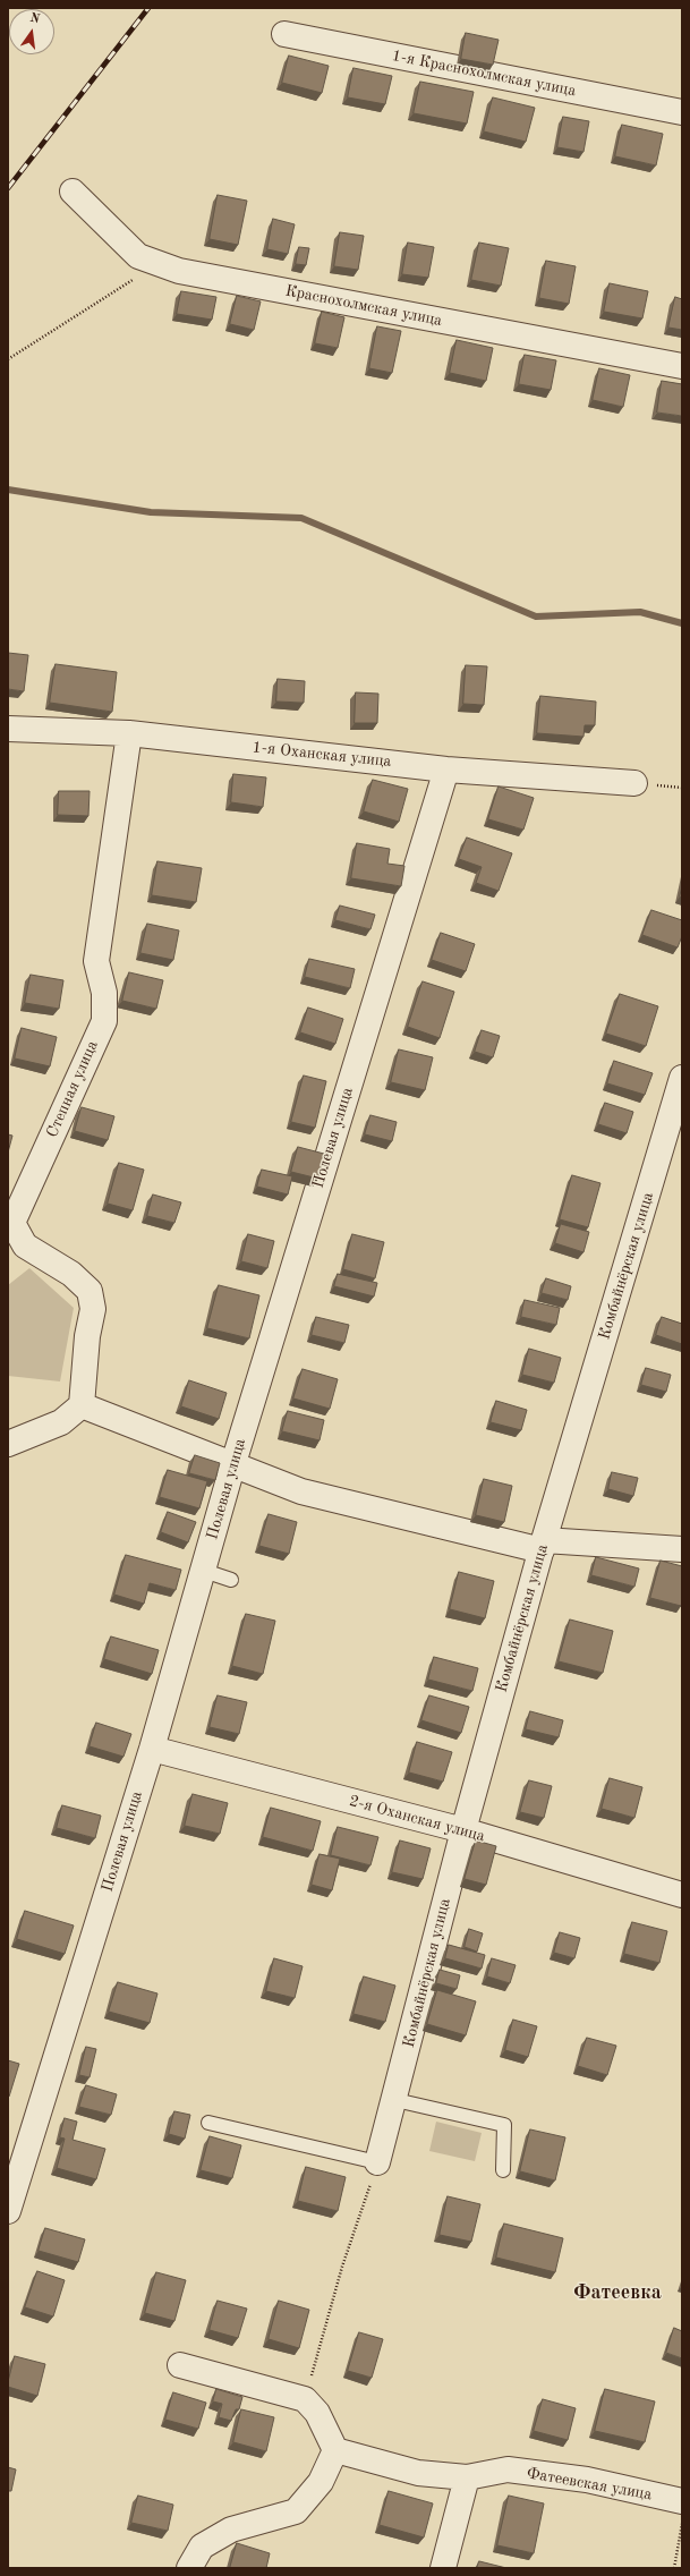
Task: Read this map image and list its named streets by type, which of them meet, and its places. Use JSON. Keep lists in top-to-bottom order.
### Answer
{
  "streets": {
    "street": [
      "1-я Краснохолмская улица",
      "Краснохолмская улица",
      "1-я Оханская улица",
      "Степная улица",
      "Полевая улица",
      "Комбайнёрская улица",
      "2-я Оханская улица",
      "Фатеевская улица"
    ]
  },
  "crossings": [
    ["1-я Оханская улица", "Степная улица"],
    ["1-я Оханская улица", "Полевая улица"],
    ["Полевая улица", "2-я Оханская улица"],
    ["Комбайнёрская улица", "2-я Оханская улица"]
  ],
  "districts": ["Фатеевка"],
  "north": "top"
}
